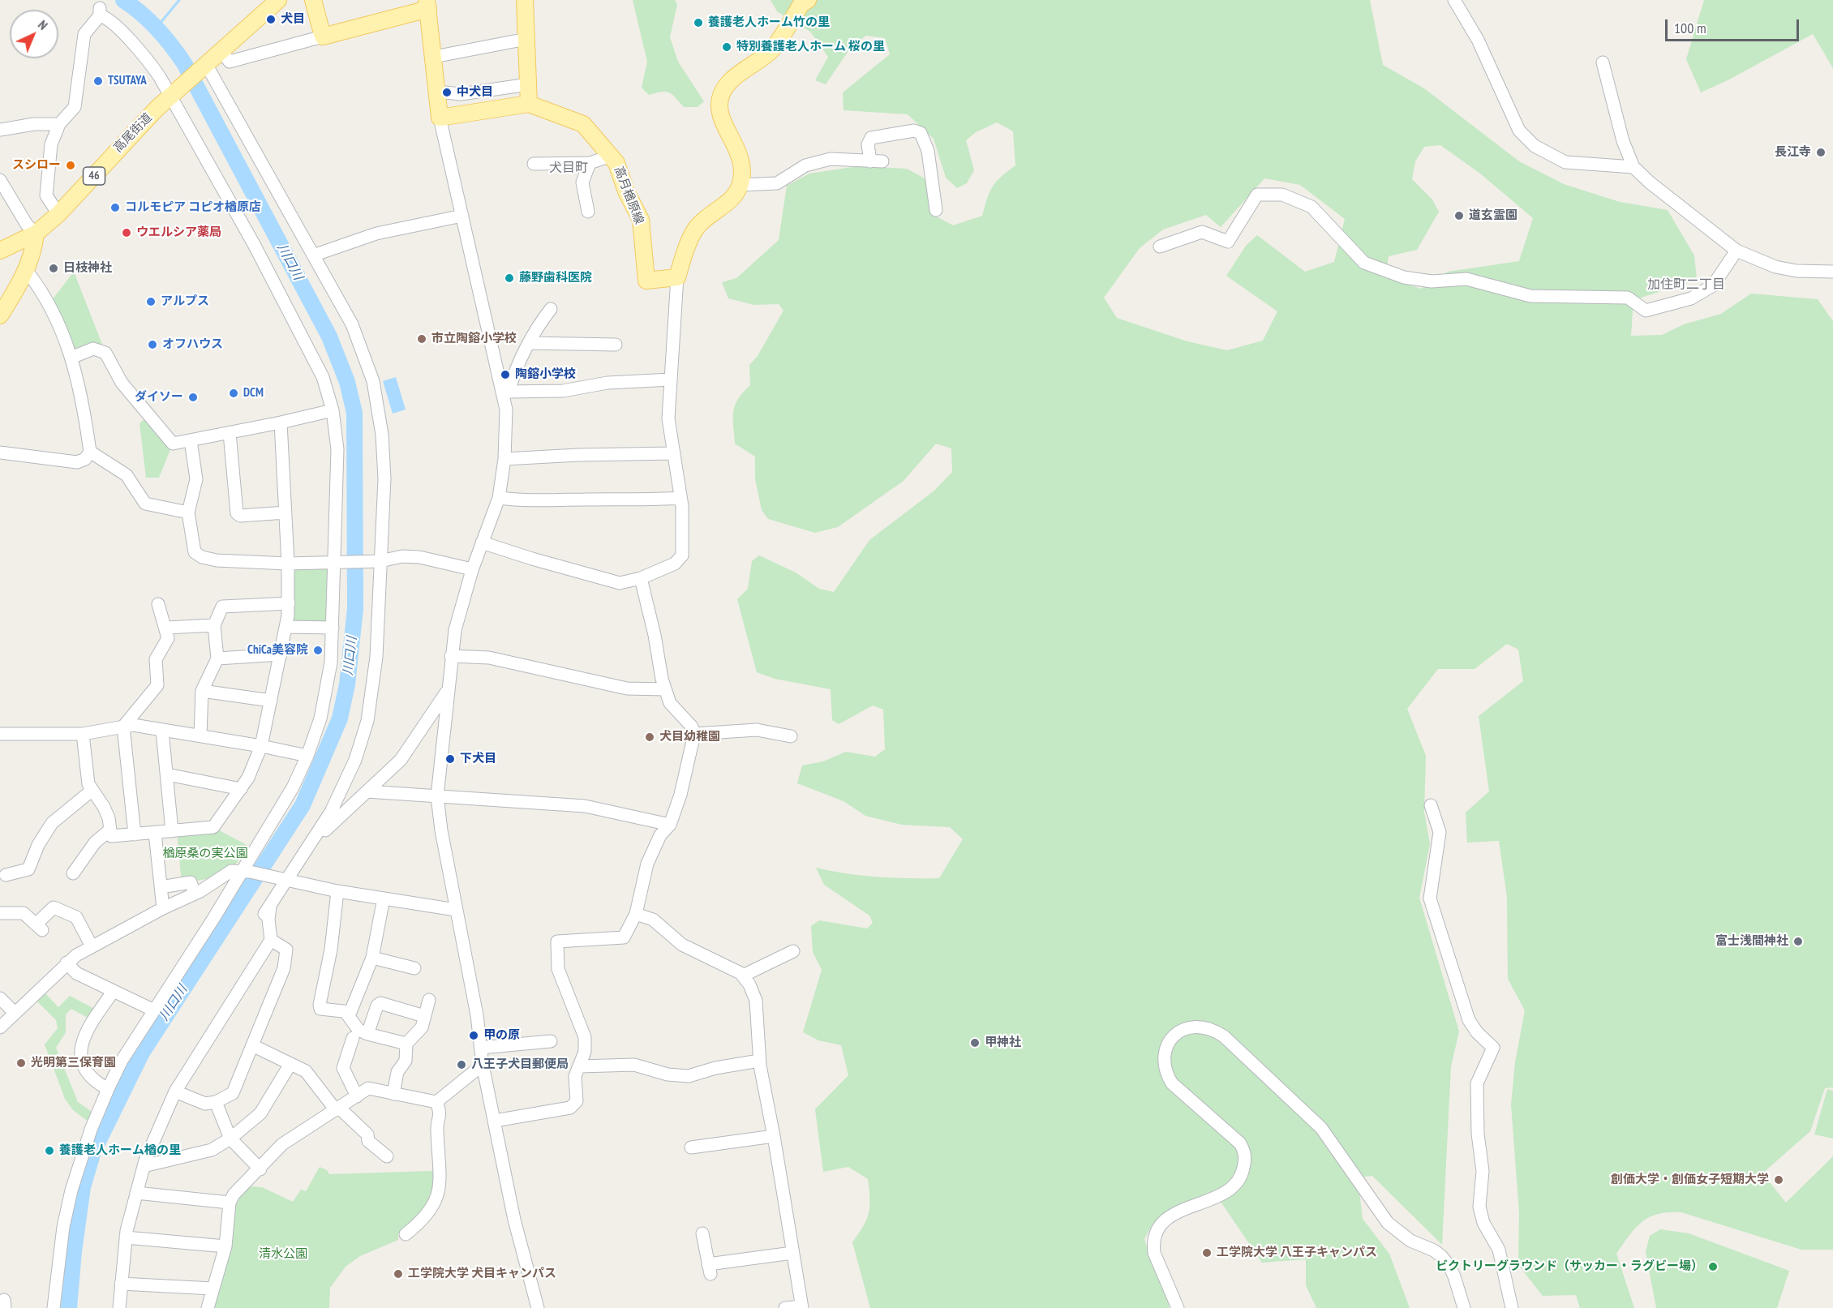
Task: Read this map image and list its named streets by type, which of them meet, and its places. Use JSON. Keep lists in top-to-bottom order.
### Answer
{
  "streets": {
    "main road": ["高尾街道", "46", "高月楢原線"]
  },
  "crossings": [
    ["高尾街道", "46"]
  ],
  "districts": ["犬目町", "加住町二丁目"],
  "water": ["川口川"],
  "parks": ["楢原桑の実公園", "清水公園"],
  "places": [
    "犬目",
    "養護老人ホーム竹の里",
    "特別養護老人ホーム 桜の里",
    "TSUTAYA",
    "中犬目",
    "長江寺",
    "スシロー",
    "コルモピア コピオ楢原店",
    "道玄霊園",
    "ウエルシア薬局",
    "日枝神社",
    "藤野歯科医院",
    "アルプス",
    "市立陶鎔小学校",
    "オフハウス",
    "陶鎔小学校",
    "DCM",
    "ダイソー",
    "ChiCa美容院",
    "犬目幼稚園",
    "下犬目",
    "富士浅間神社",
    "甲の原",
    "甲神社",
    "光明第三保育園",
    "八王子犬目郵便局",
    "養護老人ホーム楢の里",
    "創価大学・創価女子短期大学",
    "工学院大学 八王子キャンパス",
    "ビクトリーグラウンド（サッカー・ラグビー場）",
    "工学院大学 犬目キャンパス"
  ],
  "scale_bar": "100 m",
  "north": "top right"
}
